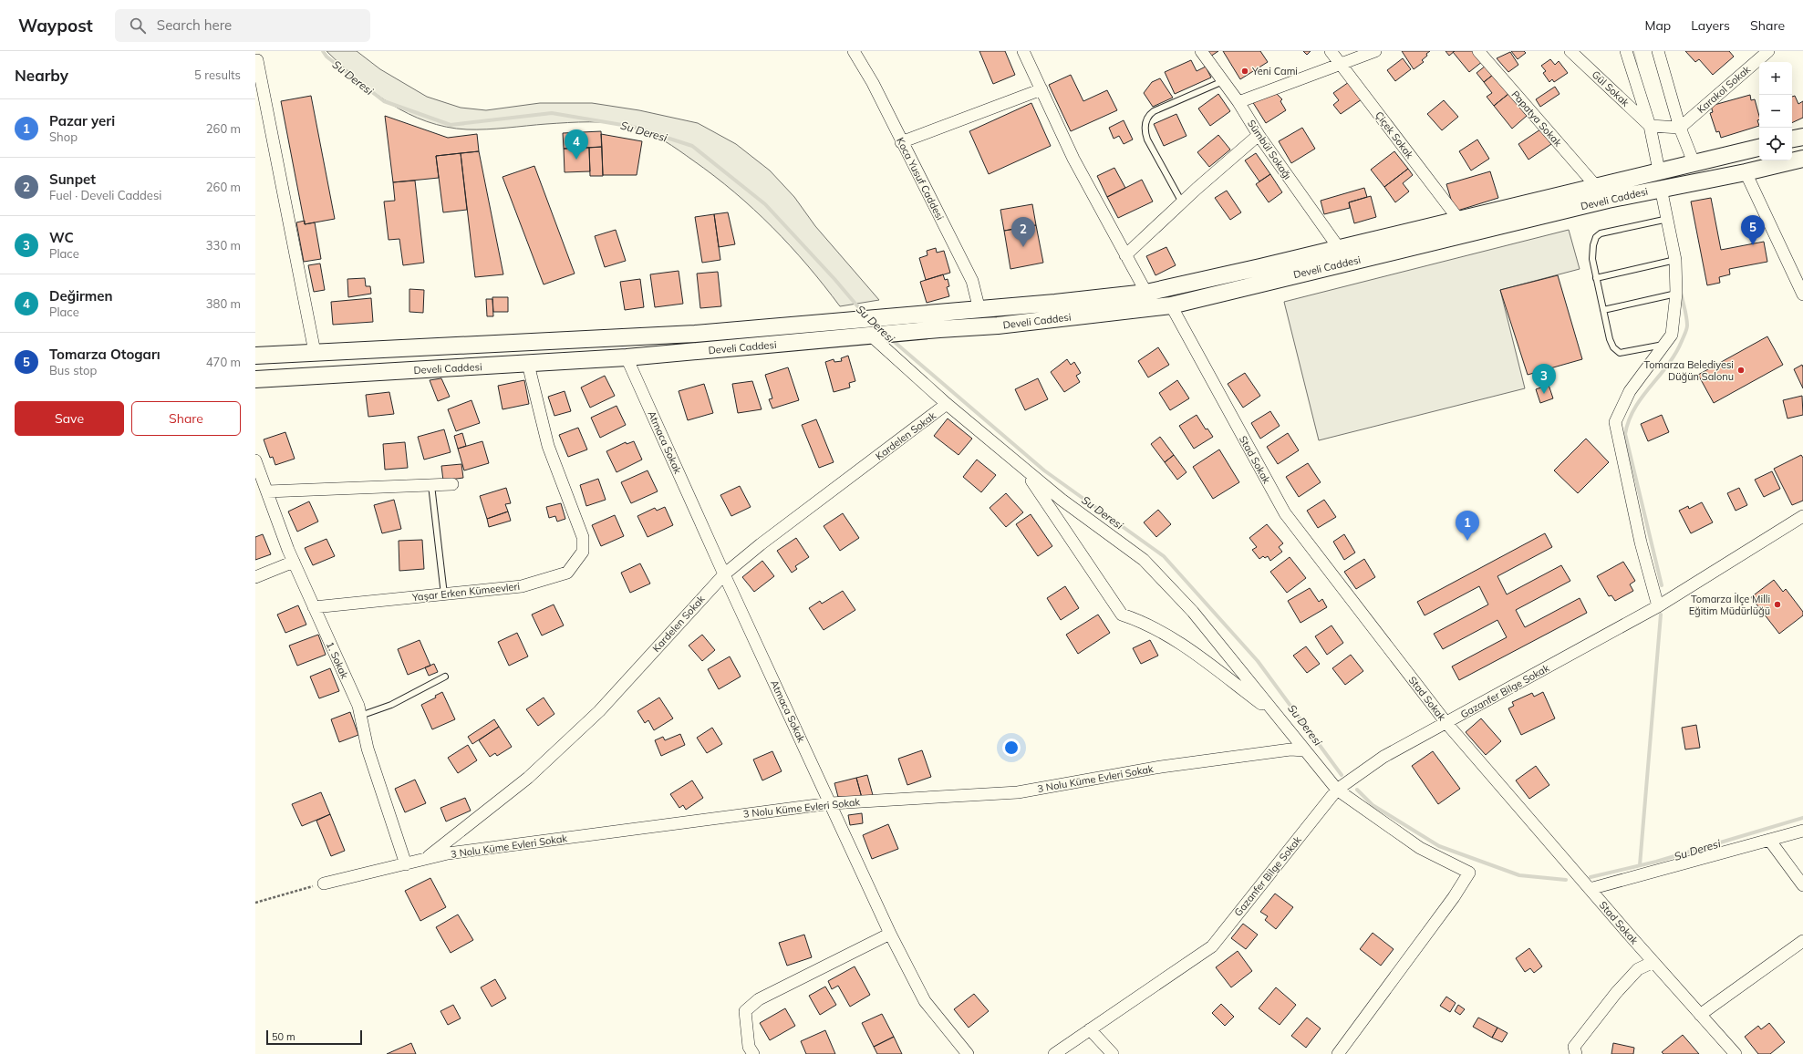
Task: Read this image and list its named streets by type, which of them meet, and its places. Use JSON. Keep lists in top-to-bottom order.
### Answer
{
  "streets": {
    "main road": ["Develi Caddesi"],
    "street": [
      "Gül Sokak",
      "Karakol Sokak",
      "Papatya Sokak",
      "Çiçek Sokak",
      "Sümbül Sokağı",
      "Koca Yusuf Caddesi",
      "Kardelen Sokak",
      "Atmaca Sokak",
      "Stad Sokak",
      "Yaşar Erken Kümeevleri",
      "1. Sokak",
      "Gazanfer Bilge Sokak",
      "3 Nolu Küme Evleri Sokak"
    ]
  },
  "crossings": [
    ["Papatya Sokak", "Develi Caddesi"],
    ["Çiçek Sokak", "Develi Caddesi"],
    ["Sümbül Sokağı", "Develi Caddesi"],
    ["Koca Yusuf Caddesi", "Develi Caddesi"],
    ["Develi Caddesi", "Atmaca Sokak"],
    ["Develi Caddesi", "Stad Sokak"],
    ["Develi Caddesi", "Yaşar Erken Kümeevleri"],
    ["Kardelen Sokak", "Atmaca Sokak"],
    ["Kardelen Sokak", "3 Nolu Küme Evleri Sokak"],
    ["Atmaca Sokak", "3 Nolu Küme Evleri Sokak"],
    ["Stad Sokak", "Gazanfer Bilge Sokak"],
    ["Yaşar Erken Kümeevleri", "1. Sokak"],
    ["1. Sokak", "3 Nolu Küme Evleri Sokak"]
  ],
  "water": ["Su Deresi"],
  "places": ["Yeni Cami", "Tomarza Belediyesi Düğün Salonu", "Tomarza İlçe Milli Eğitim Müdürlüğü"],
  "scale_bar": "50 m",
  "page": {
    "header": "Waypost",
    "search": "Search here",
    "nav": ["Map", "Layers", "Share"],
    "heading": ["Nearby", "5 results"],
    "map_buttons": ["+", "−"],
    "list": [
      {
        "mark": "1",
        "name": "Pazar yeri",
        "note": "Shop",
        "value": "260 m"
      },
      {
        "mark": "2",
        "name": "Sunpet",
        "note": "Fuel · Develi Caddesi",
        "value": "260 m"
      },
      {
        "mark": "3",
        "name": "WC",
        "note": "Place",
        "value": "330 m"
      },
      {
        "mark": "4",
        "name": "Değirmen",
        "note": "Place",
        "value": "380 m"
      },
      {
        "mark": "5",
        "name": "Tomarza Otogarı",
        "note": "Bus stop",
        "value": "470 m"
      }
    ],
    "pins": [
      "4",
      "5",
      "2",
      "3",
      "1"
    ],
    "buttons": ["Save", "Share"],
    "scale": "50 m"
  }
}
